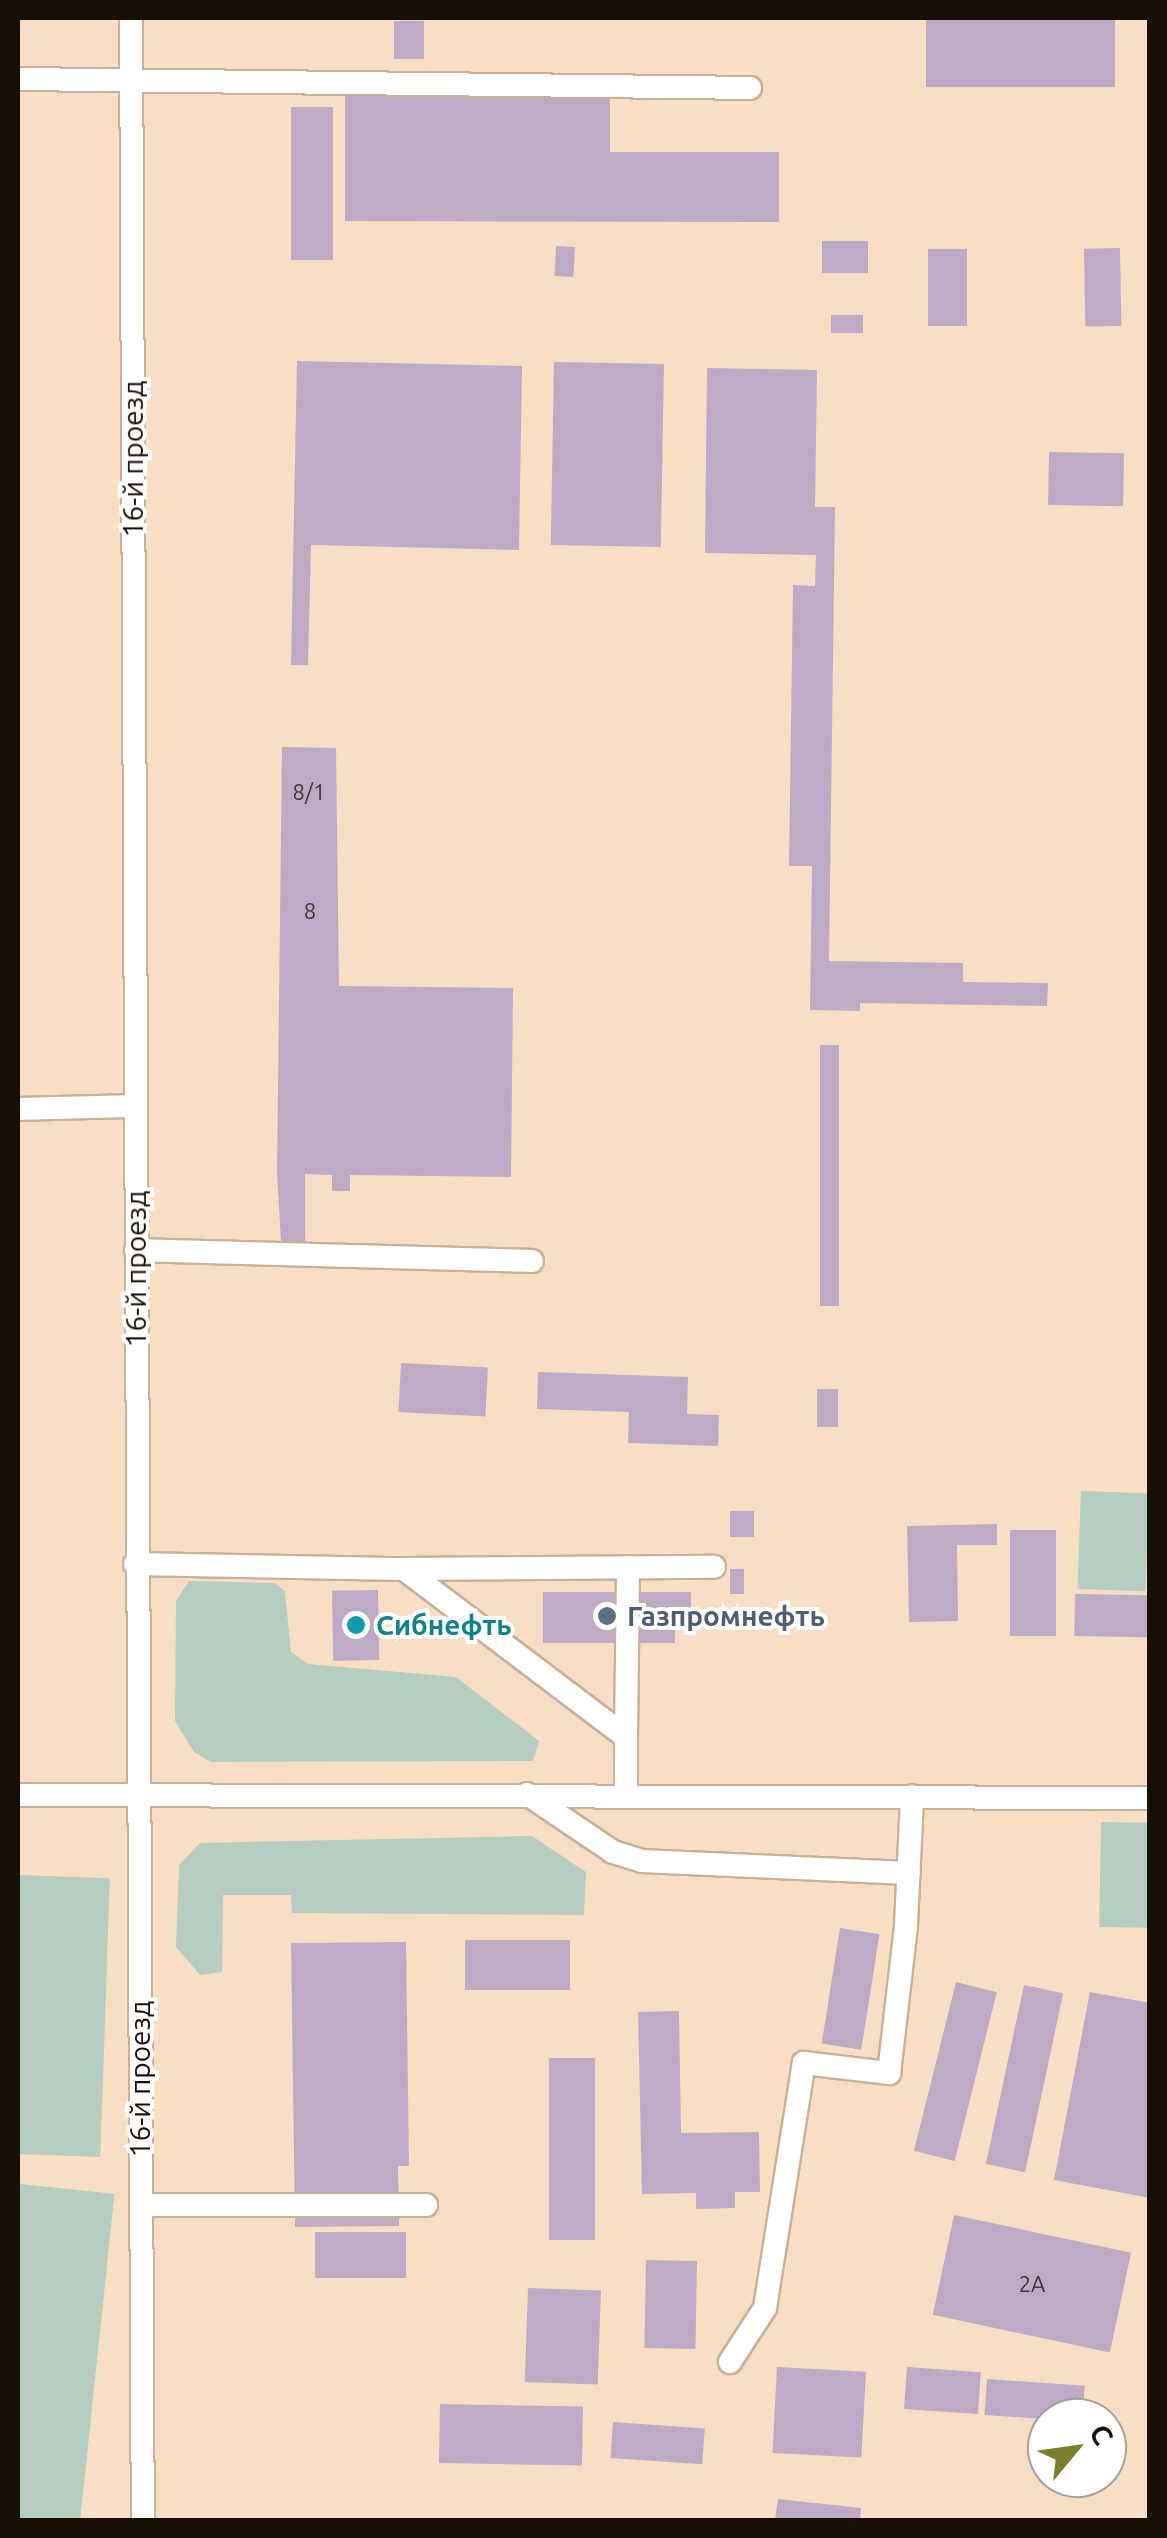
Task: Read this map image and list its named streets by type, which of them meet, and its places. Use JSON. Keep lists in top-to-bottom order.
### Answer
{
  "streets": {
    "street": ["16-й проезд"]
  },
  "places": ["Газпромнефть", "Сибнефть"],
  "house_numbers": ["8/1", "8", "2А"],
  "north": "top right"
}
